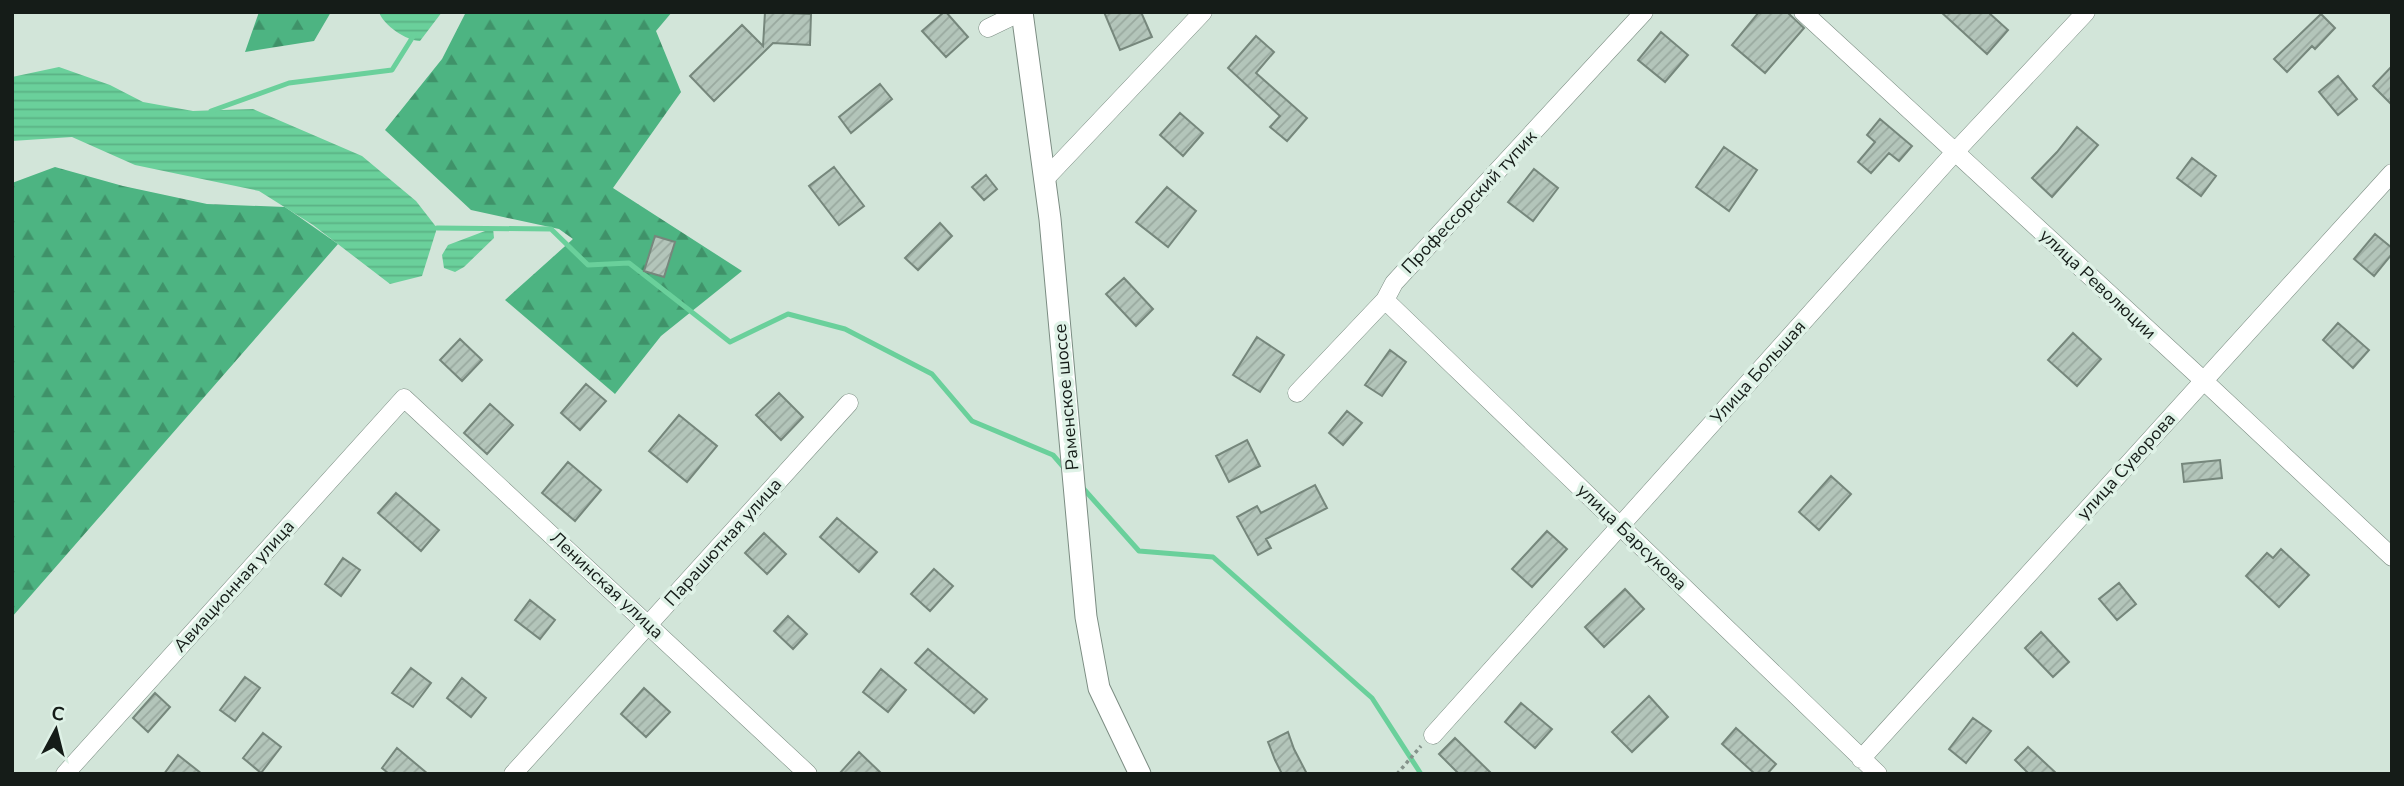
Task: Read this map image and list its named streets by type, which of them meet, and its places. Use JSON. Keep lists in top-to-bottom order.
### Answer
{
  "streets": {
    "main road": ["Раменское шоссе"],
    "street": [
      "Профессорский тупик",
      "улица Революции",
      "Улица Большая",
      "улица Суворова",
      "улица Барсукова",
      "Парашютная улица",
      "Ленинская улица",
      "Авиационная улица"
    ]
  },
  "crossings": [
    ["Профессорский тупик", "улица Барсукова"],
    ["улица Революции", "Улица Большая"],
    ["улица Революции", "улица Суворова"],
    ["Улица Большая", "улица Барсукова"],
    ["улица Суворова", "улица Барсукова"],
    ["Парашютная улица", "Ленинская улица"],
    ["Ленинская улица", "Авиационная улица"]
  ],
  "north": "top"
}
